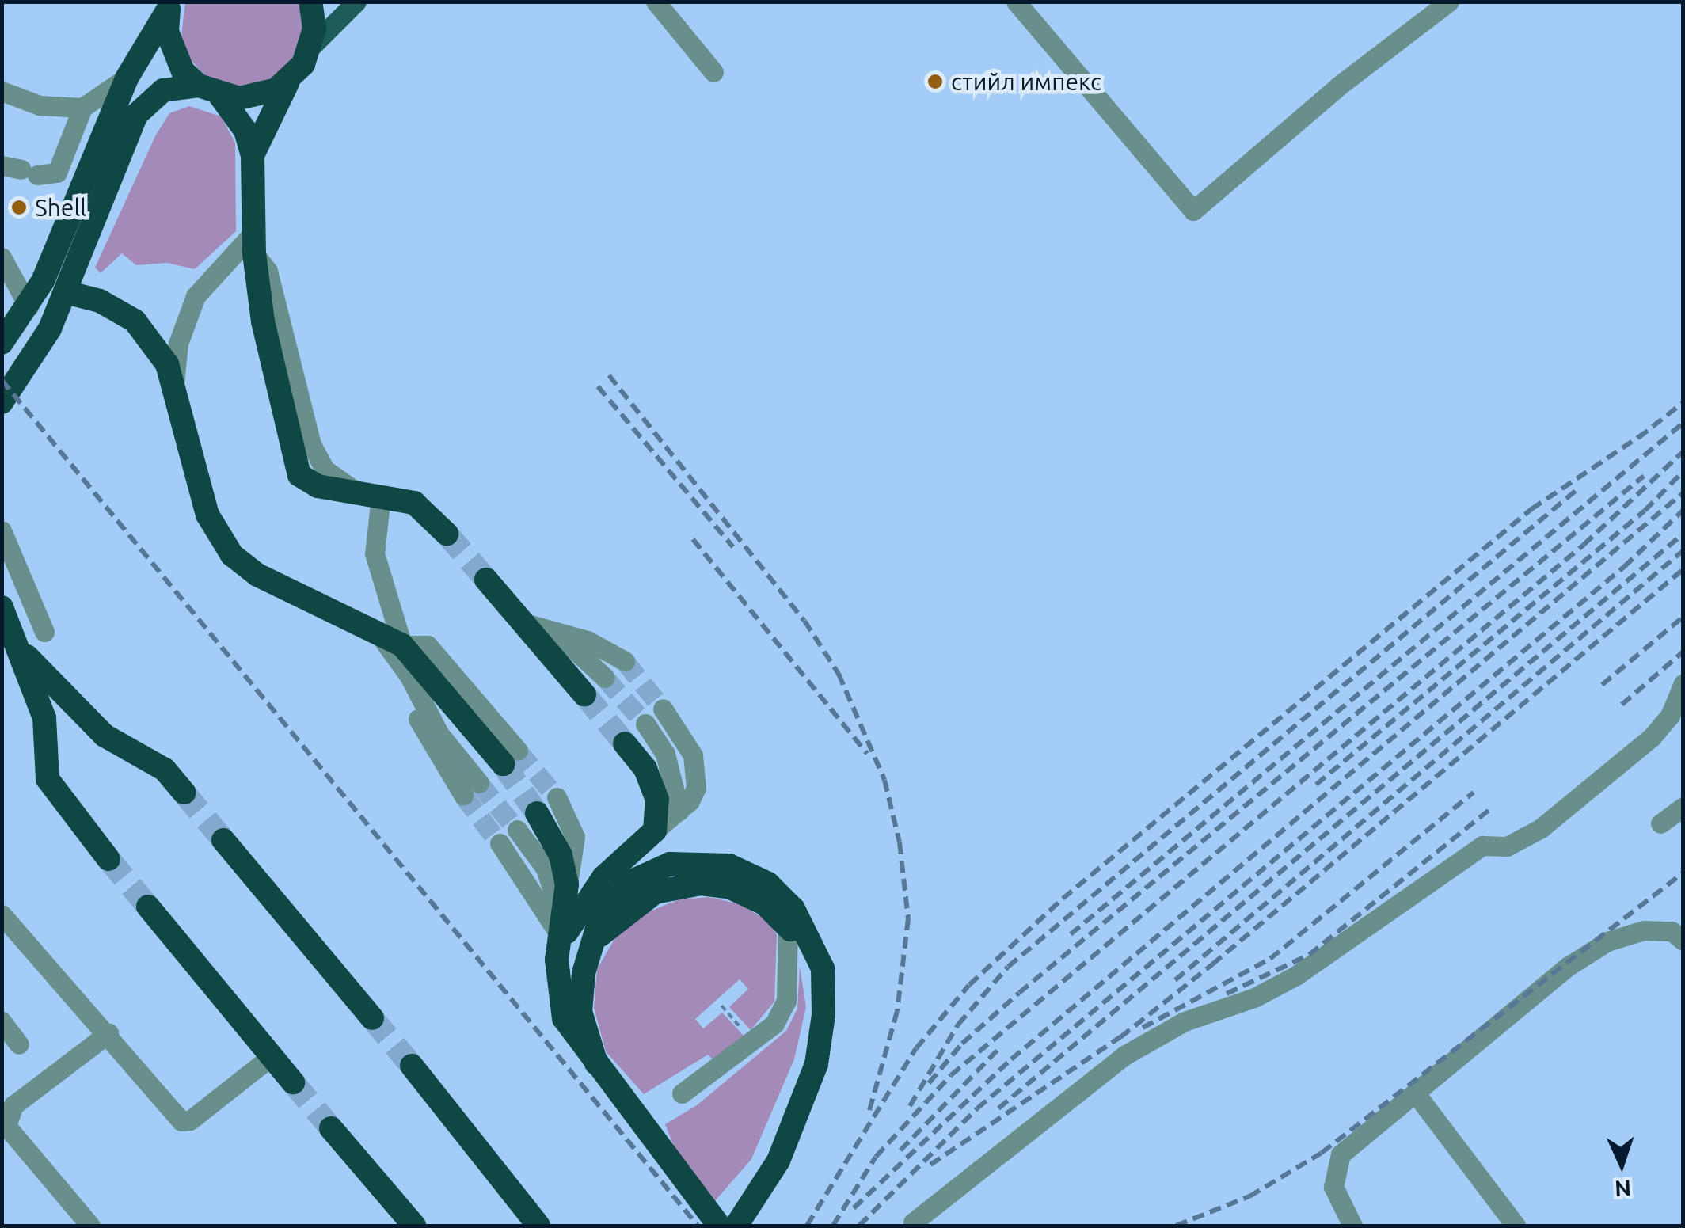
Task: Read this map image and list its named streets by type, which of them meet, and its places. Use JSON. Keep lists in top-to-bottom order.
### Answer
{
  "places": ["стийл импекс", "Shell"],
  "north": "bottom"
}
